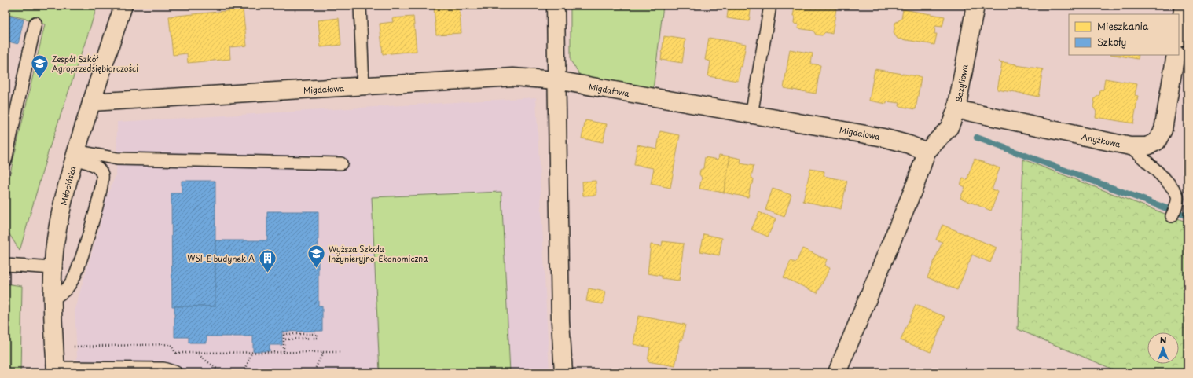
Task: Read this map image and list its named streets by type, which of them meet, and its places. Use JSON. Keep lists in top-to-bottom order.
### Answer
{
  "streets": {
    "street": [
      "Bazyliowa",
      "Migdałowa",
      "Anyżkowa",
      "Miłocińska"
    ]
  },
  "crossings": [
    ["Bazyliowa", "Migdałowa"],
    ["Bazyliowa", "Anyżkowa"],
    ["Migdałowa", "Miłocińska"]
  ],
  "places": {
    "school or university": ["Zespół Szkół Agroprzedsiębiorczości", "Wyższa Szkoła Inżynieryjno-Ekonomiczna"],
    "building": ["WSI-E budynek A"]
  },
  "legend": ["Mieszkania", "Szkoły"],
  "north": "top"
}
